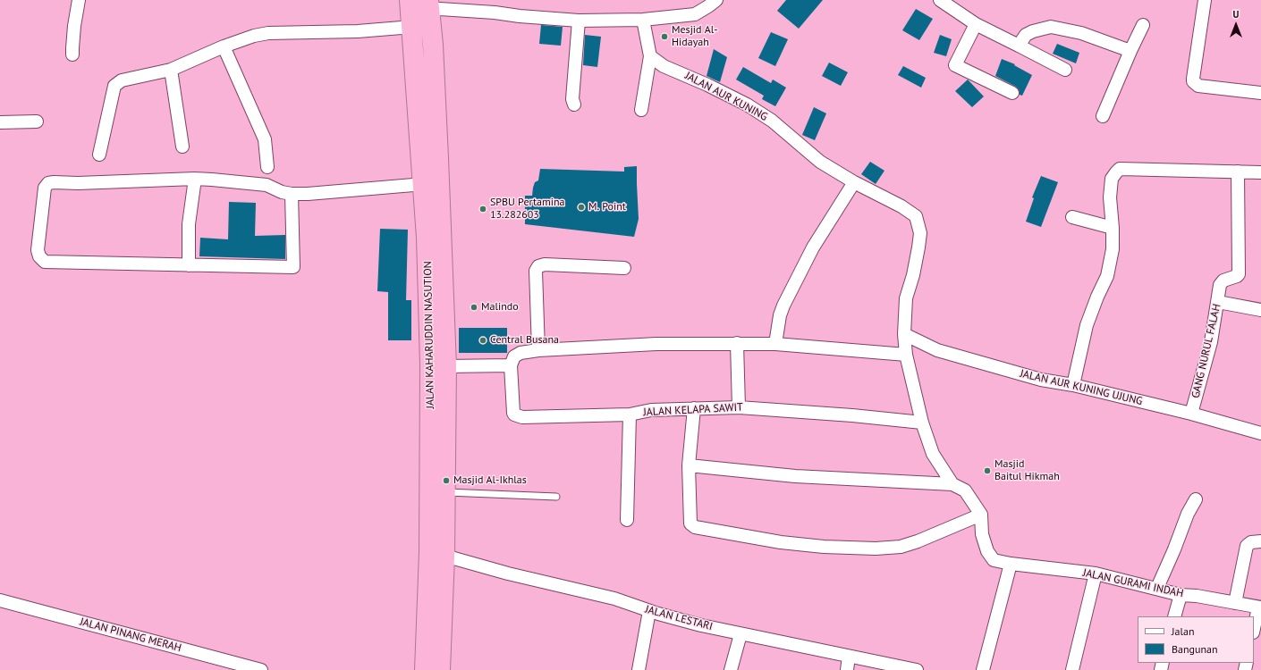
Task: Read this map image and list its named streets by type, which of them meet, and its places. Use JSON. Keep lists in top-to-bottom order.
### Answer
{
  "streets": {
    "highway": ["JALAN KAHARUDDIN NASUTION"],
    "street": [
      "JALAN AUR KUNING",
      "GANG NURUL FALAH",
      "JALAN AUR KUNING UJUNG",
      "JALAN KELAPA SAWIT",
      "JALAN GURAMI INDAH",
      "JALAN LESTARI",
      "JALAN PINANG MERAH"
    ]
  },
  "crossings": [
    ["JALAN AUR KUNING", "JALAN AUR KUNING UJUNG"],
    ["JALAN KAHARUDDIN NASUTION", "JALAN LESTARI"],
    ["GANG NURUL FALAH", "JALAN AUR KUNING UJUNG"]
  ],
  "places": [
    "Mesjid Al- Hidayah",
    "M. Point",
    "SPBU Pertamina 13.282603",
    "Malindo",
    "Central Busana",
    "Masjid Baitul Hikmah",
    "Masjid Al-Ikhlas"
  ],
  "legend": ["Jalan", "Bangunan"],
  "north": "top"
}
